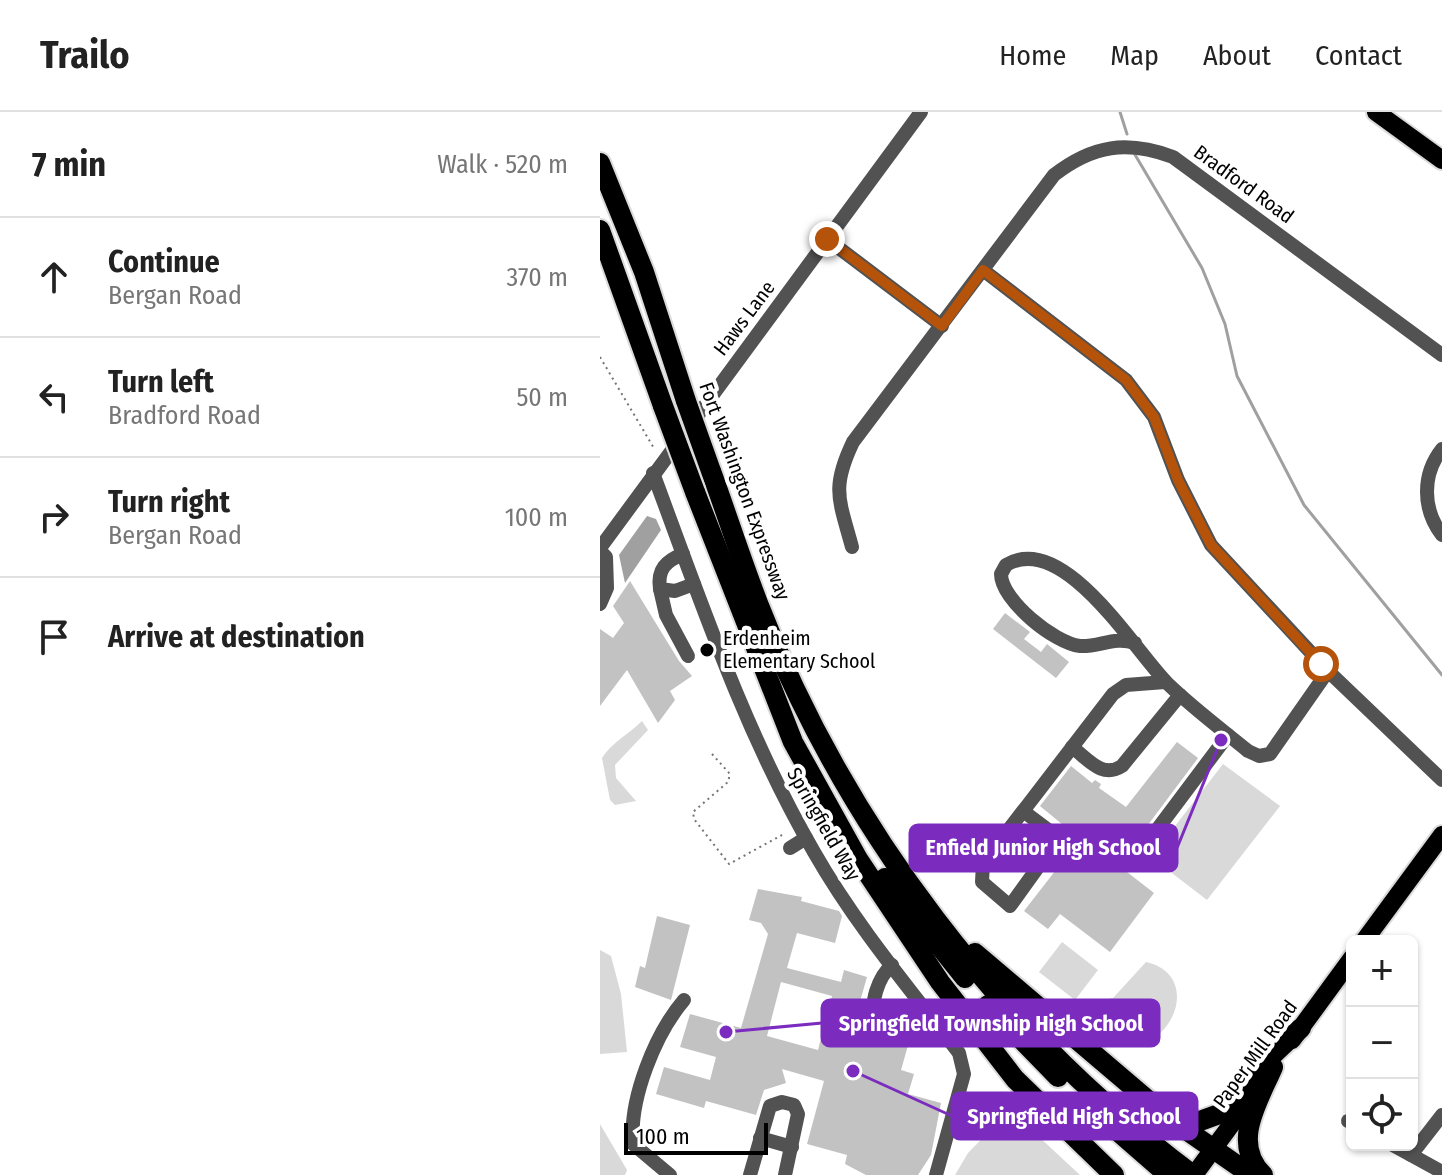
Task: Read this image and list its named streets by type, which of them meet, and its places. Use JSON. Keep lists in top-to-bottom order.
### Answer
{
  "streets": {
    "highway": ["Fort Washington Expressway"],
    "main road": ["Paper Mill Road"],
    "street": ["Bradford Road", "Haws Lane", "Springfield Way"]
  },
  "crossings": [
    ["Haws Lane", "Springfield Way"],
    ["Fort Washington Expressway", "Paper Mill Road"]
  ],
  "places": [
    "Erdenheim Elementary School",
    "Enfield Junior High School",
    "Springfield Township High School",
    "Springfield High School"
  ],
  "scale_bar": "100 m",
  "page": {
    "header": "Trailo",
    "nav": [
      "Home",
      "Map",
      "About",
      "Contact"
    ],
    "heading": ["7 min", "Walk · 520 m"],
    "list": [
      ["Continue", "Bergan Road", "370 m"],
      ["Turn left", "Bradford Road", "50 m"],
      ["Turn right", "Bergan Road", "100 m"],
      "Arrive at destination"
    ],
    "map_buttons": ["+", "−"],
    "scale": "100 m"
  }
}
